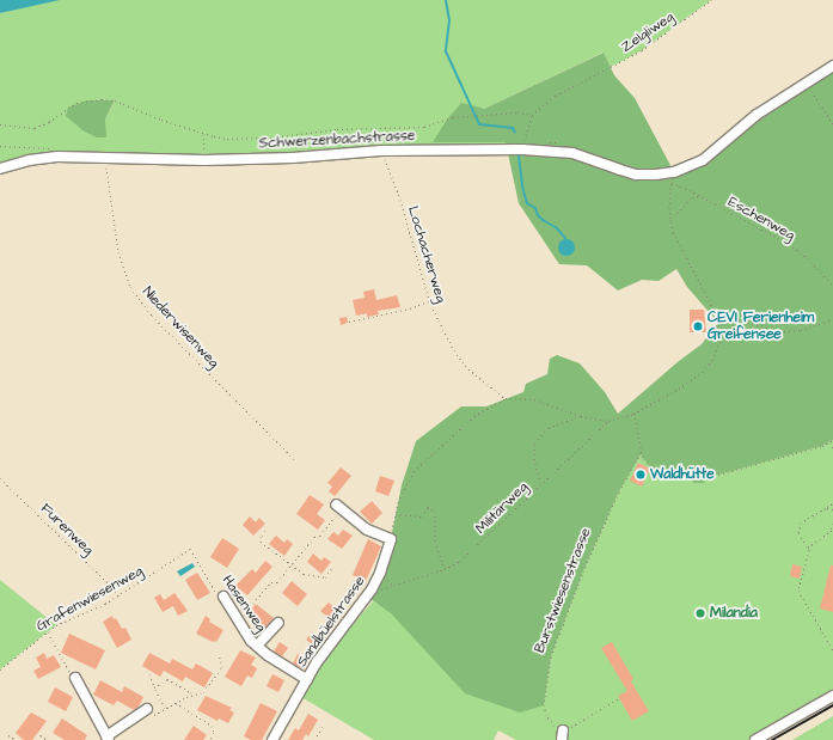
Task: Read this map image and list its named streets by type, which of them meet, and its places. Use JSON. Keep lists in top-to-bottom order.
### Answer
{
  "streets": {
    "street": ["Schwerzenbachstrasse", "Hasenweg", "Sandbüelstrasse"],
    "path": [
      "Zelgliweg",
      "Eschenweg",
      "Lochacherweg",
      "Niederwisenweg",
      "Militärweg",
      "Furenweg",
      "Burstwiesenstrasse",
      "Grafenwiesenweg"
    ]
  },
  "crossings": [
    ["Schwerzenbachstrasse", "Eschenweg"],
    ["Schwerzenbachstrasse", "Lochacherweg"],
    ["Schwerzenbachstrasse", "Niederwisenweg"],
    ["Furenweg", "Grafenwiesenweg"],
    ["Grafenwiesenweg", "Hasenweg"],
    ["Hasenweg", "Sandbüelstrasse"]
  ],
  "places": ["CEVI Ferienheim Greifensee", "Waldhütte", "Milandia"]
}
